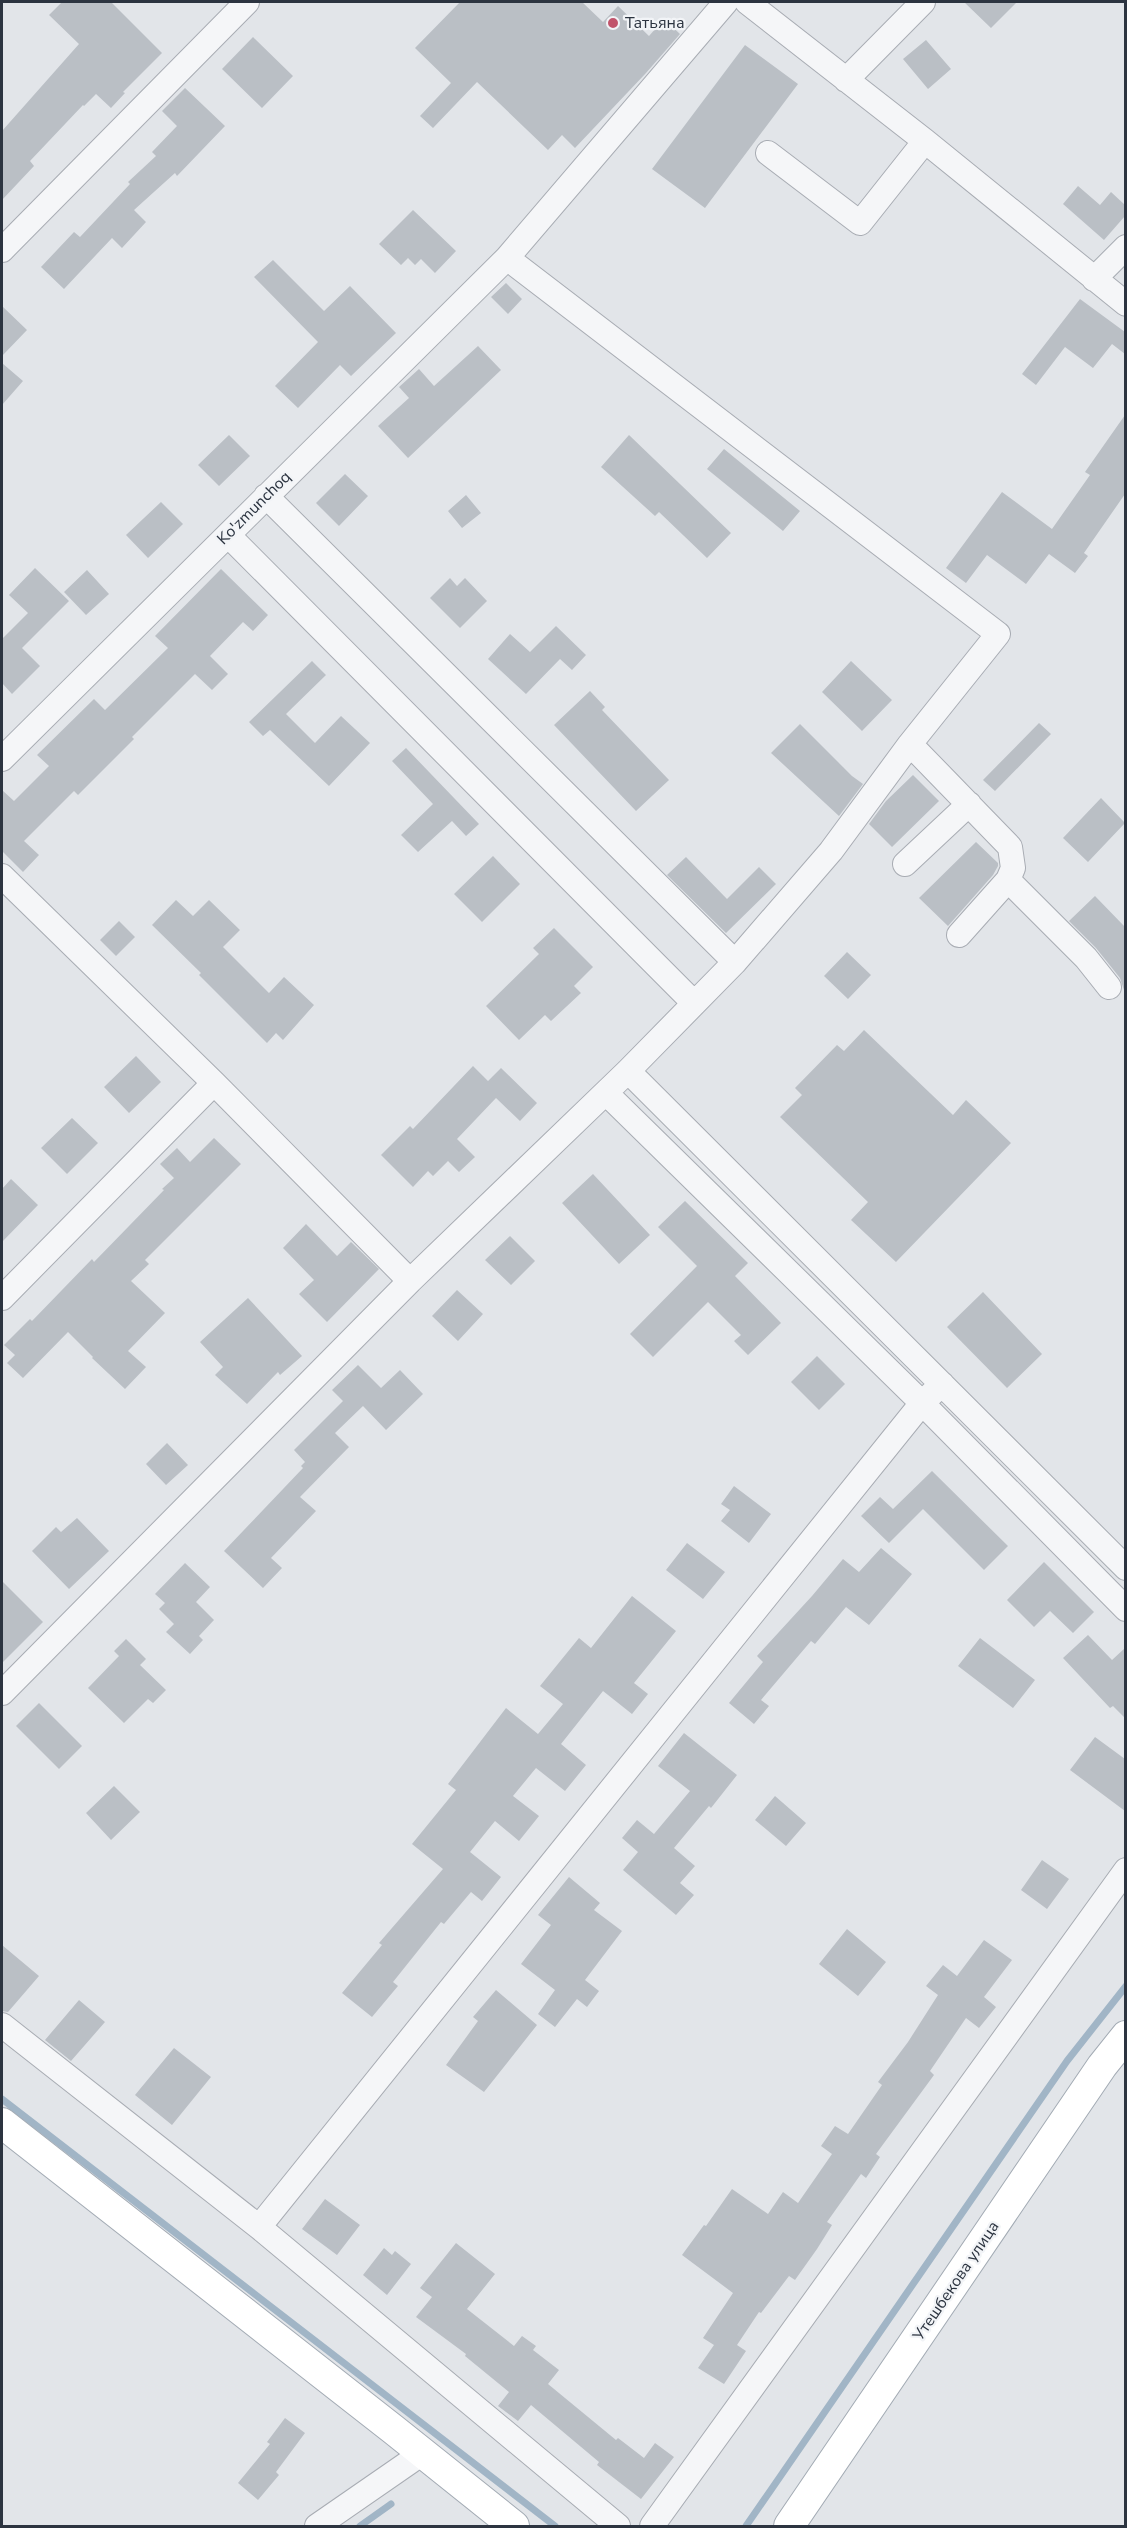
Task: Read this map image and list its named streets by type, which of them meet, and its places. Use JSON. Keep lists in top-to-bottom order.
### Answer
{
  "streets": {
    "main road": ["Утешбекова улица"],
    "street": ["Ko'zmunchoq"]
  },
  "places": ["Татьяна"]
}
